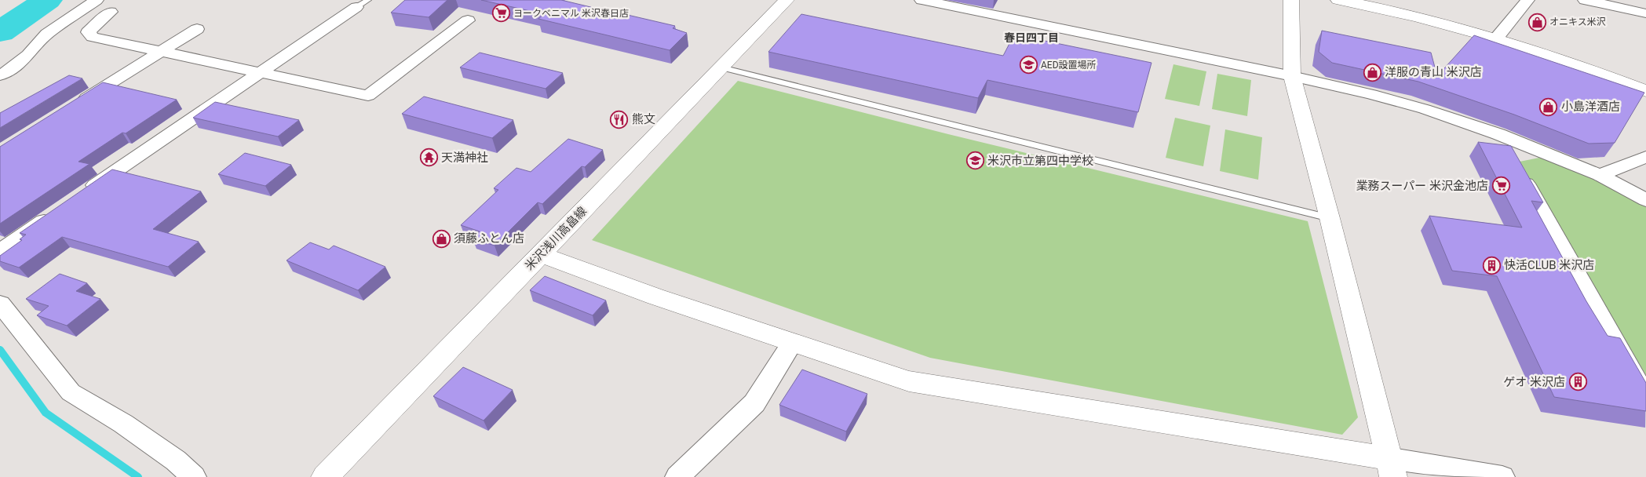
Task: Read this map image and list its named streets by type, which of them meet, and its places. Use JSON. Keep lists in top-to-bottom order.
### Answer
{
  "streets": {
    "street": ["米沢浅川高畠線"]
  },
  "districts": ["春日四丁目"],
  "places": {
    "supermarket": ["ヨークベニマル 米沢春日店", "業務スーパー 米沢金池店"],
    "shop": [
      "オニキス米沢",
      "洋服の青山 米沢店",
      "小島洋酒店",
      "須藤ふとん店"
    ],
    "school or university": ["AED設置場所", "米沢市立第四中学校"],
    "restaurant": ["熊文"],
    "temple": ["天満神社"],
    "building": ["快活CLUB 米沢店", "ゲオ 米沢店"]
  }
}
